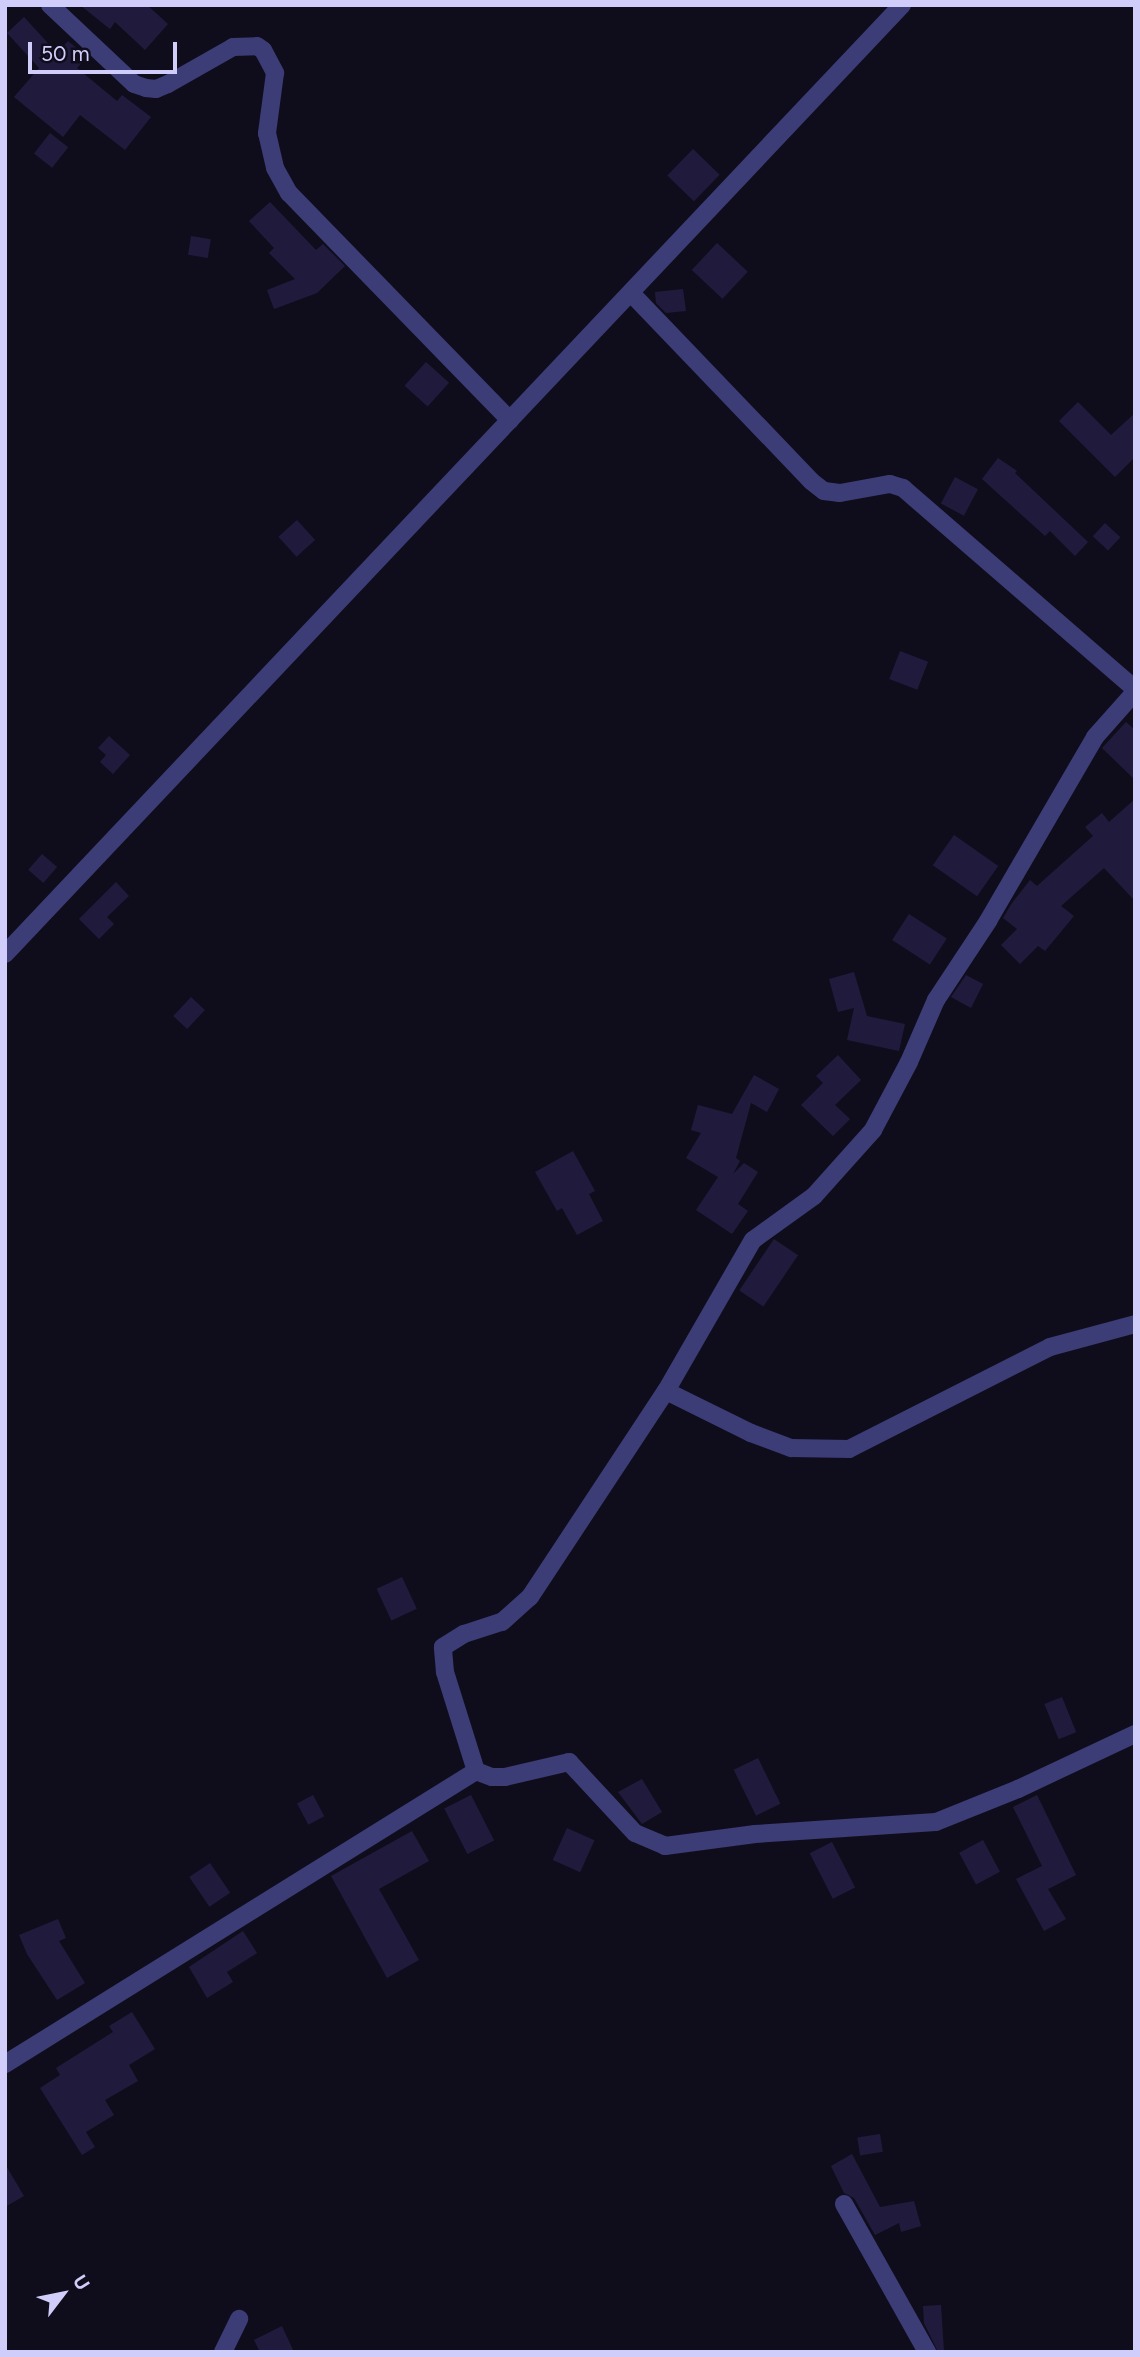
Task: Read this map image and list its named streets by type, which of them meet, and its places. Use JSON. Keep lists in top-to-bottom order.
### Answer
{
  "scale_bar": "50 m",
  "north": "top right"
}
